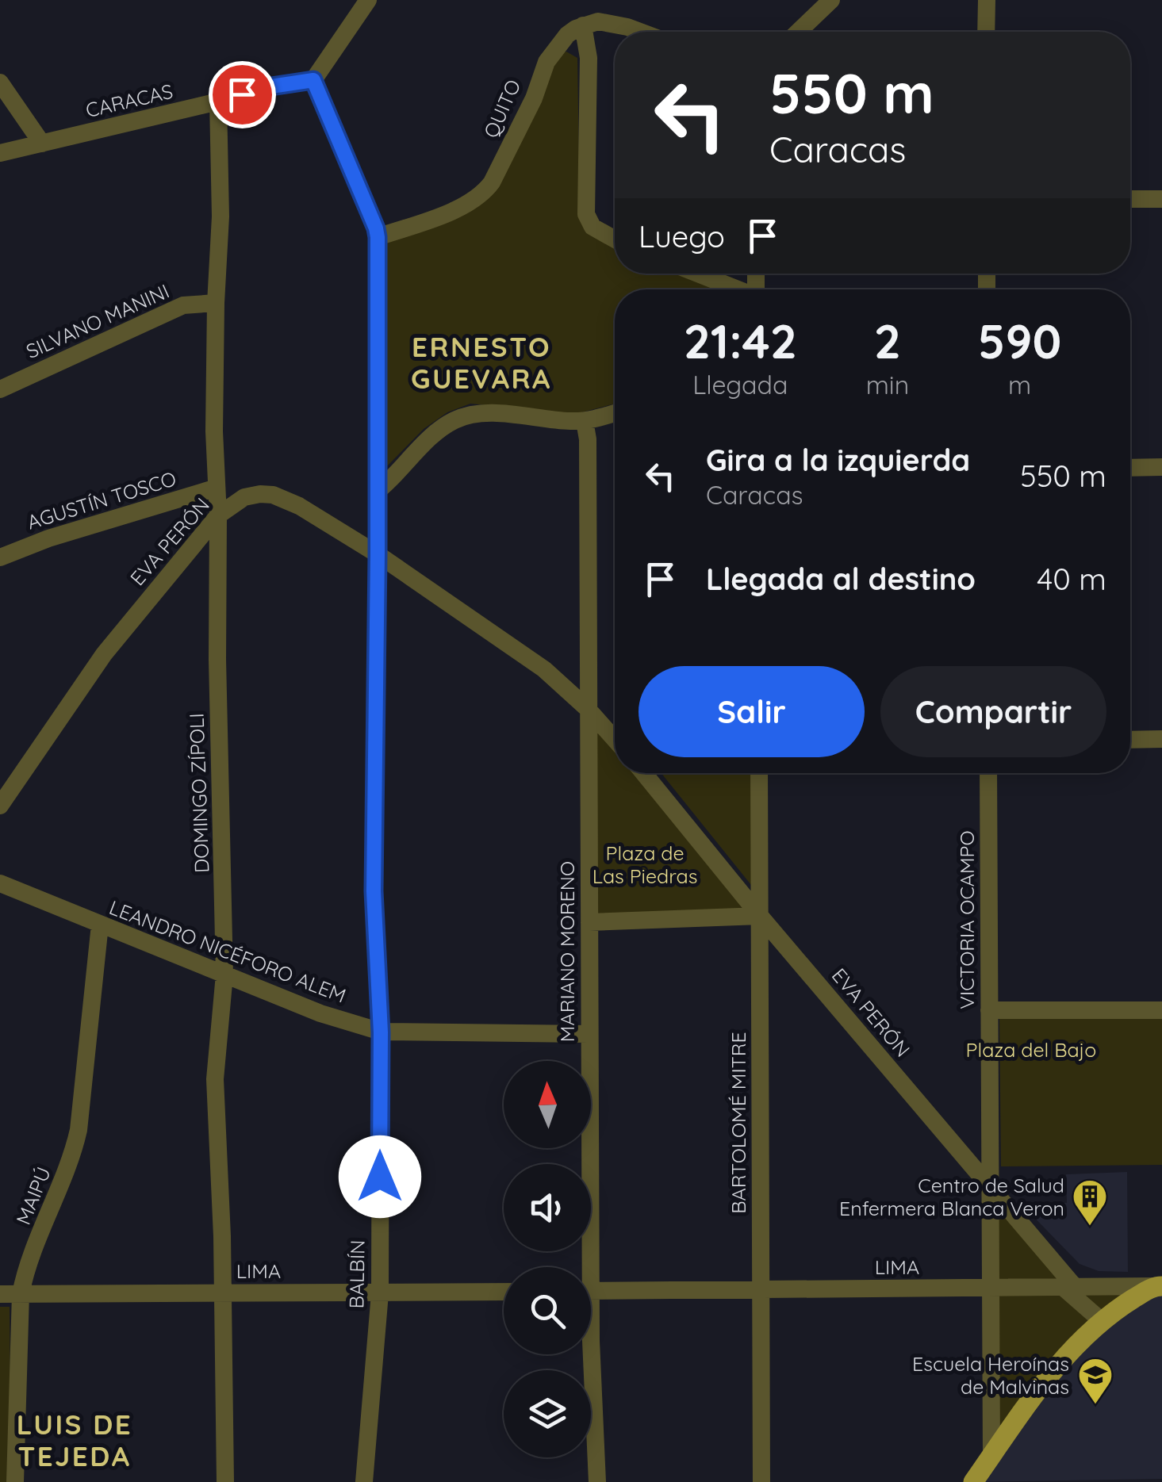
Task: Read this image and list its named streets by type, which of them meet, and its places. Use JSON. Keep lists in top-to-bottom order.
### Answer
{
  "streets": {
    "street": [
      "CARACAS",
      "QUITO",
      "SILVANO MANINI",
      "AGUSTÍN TOSCO",
      "EVA PERÓN",
      "DOMINGO ZÍPOLI",
      "VICTORIA OCAMPO",
      "LEANDRO NICÉFORO ALEM",
      "MARIANO MORENO",
      "BARTOLOMÉ MITRE",
      "MAIPÚ",
      "LIMA",
      "BALBÍN"
    ]
  },
  "crossings": [
    ["CARACAS", "DOMINGO ZÍPOLI"],
    ["CARACAS", "BALBÍN"],
    ["QUITO", "BALBÍN"],
    ["SILVANO MANINI", "DOMINGO ZÍPOLI"],
    ["AGUSTÍN TOSCO", "DOMINGO ZÍPOLI"],
    ["EVA PERÓN", "DOMINGO ZÍPOLI"],
    ["EVA PERÓN", "VICTORIA OCAMPO"],
    ["EVA PERÓN", "MARIANO MORENO"],
    ["EVA PERÓN", "BARTOLOMÉ MITRE"],
    ["EVA PERÓN", "LIMA"],
    ["EVA PERÓN", "BALBÍN"],
    ["DOMINGO ZÍPOLI", "LEANDRO NICÉFORO ALEM"],
    ["DOMINGO ZÍPOLI", "LIMA"],
    ["VICTORIA OCAMPO", "LIMA"],
    ["LEANDRO NICÉFORO ALEM", "MARIANO MORENO"],
    ["LEANDRO NICÉFORO ALEM", "MAIPÚ"],
    ["LEANDRO NICÉFORO ALEM", "BALBÍN"],
    ["BARTOLOMÉ MITRE", "LIMA"],
    ["MAIPÚ", "LIMA"],
    ["LIMA", "BALBÍN"]
  ],
  "districts": ["ERNESTO GUEVARA", "LUIS DE TEJEDA"],
  "parks": ["Plaza de Las Piedras", "Plaza del Bajo"],
  "places": {
    "building": ["Centro de Salud Enfermera Blanca Veron"],
    "school or university": ["Escuela Heroínas de Malvinas"]
  },
  "north": "top",
  "page": {
    "turn": ["550 m", "Caracas"],
    "then": "Luego",
    "eta": [
      "21:42",
      "Llegada",
      "2",
      "min",
      "590",
      "m"
    ],
    "list": [
      {
        "name": "Gira a la izquierda",
        "note": "Caracas",
        "value": "550 m"
      },
      {
        "name": "Llegada al destino",
        "value": "40 m"
      }
    ],
    "buttons": ["Salir", "Compartir"]
  }
}
